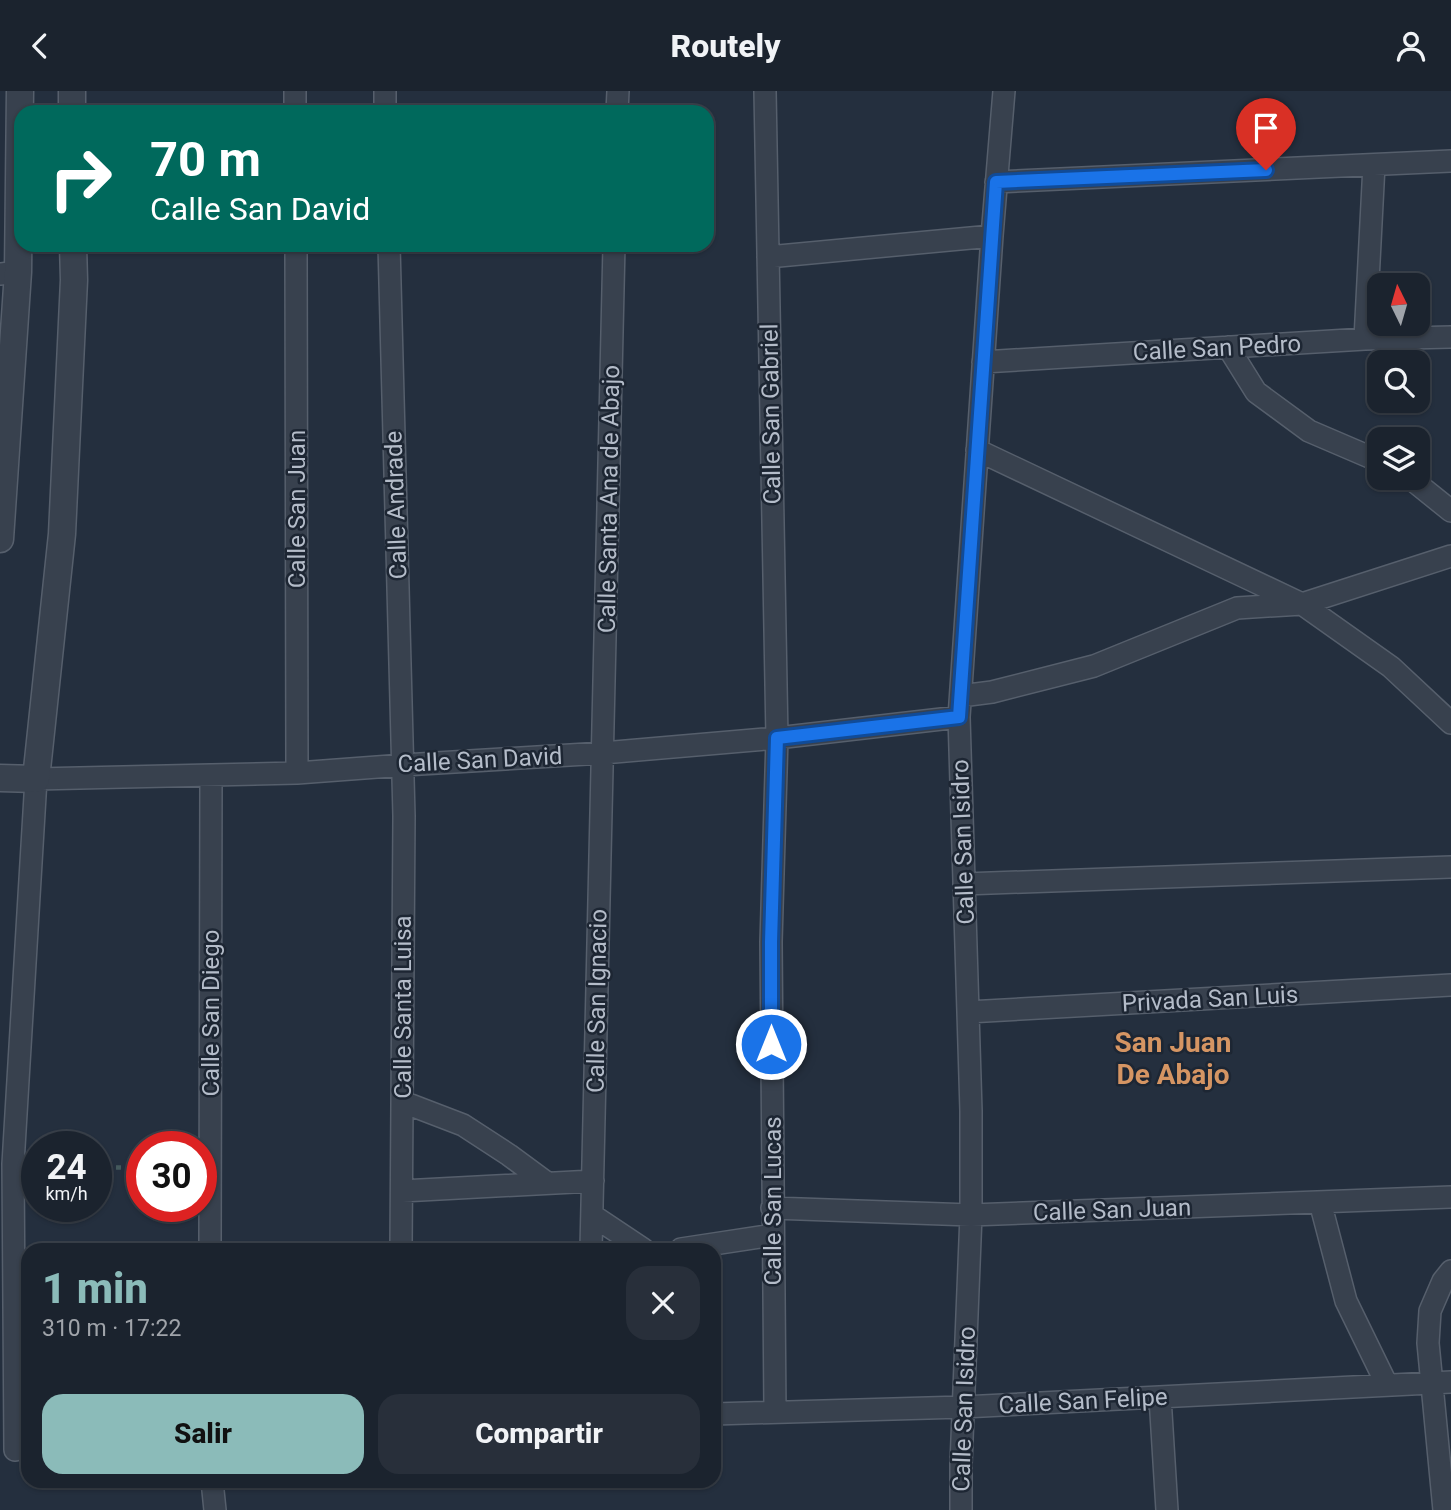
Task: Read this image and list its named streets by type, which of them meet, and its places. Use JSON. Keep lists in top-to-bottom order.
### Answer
{
  "streets": {
    "street": [
      "Calle San Pedro",
      "Calle San Gabriel",
      "Calle Santa Ana de Abajo",
      "Calle Andrade",
      "Calle San Juan",
      "Calle San David",
      "Calle San Isidro",
      "Privada San Luis",
      "Calle San Ignacio",
      "Calle Santa Luisa",
      "Calle San Diego",
      "Calle San Lucas",
      "Calle San Felipe"
    ]
  },
  "crossings": [
    ["Calle San Pedro", "Calle San Isidro"],
    ["Calle San Gabriel", "Calle San David"],
    ["Calle San Gabriel", "Calle San Lucas"],
    ["Calle Santa Ana de Abajo", "Calle San David"],
    ["Calle Santa Ana de Abajo", "Calle San Ignacio"],
    ["Calle Andrade", "Calle San David"],
    ["Calle Andrade", "Calle Santa Luisa"],
    ["Calle San Juan", "Calle San David"],
    ["Calle San Juan", "Calle San Isidro"],
    ["Calle San Juan", "Calle San Lucas"],
    ["Calle San David", "Calle San Isidro"],
    ["Calle San David", "Calle San Ignacio"],
    ["Calle San David", "Calle Santa Luisa"],
    ["Calle San David", "Calle San Diego"],
    ["Calle San David", "Calle San Lucas"],
    ["Calle San Isidro", "Privada San Luis"],
    ["Calle San Isidro", "Calle San Felipe"],
    ["Calle San Lucas", "Calle San Felipe"]
  ],
  "districts": ["San Juan De Abajo"],
  "north": "top",
  "page": {
    "header": "Routely",
    "turn": ["70 m", "Calle San David"],
    "speed": "24 km/h",
    "limit": "30",
    "heading": ["1 min", "310 m · 17:22"],
    "buttons": ["Salir", "Compartir"]
  }
}
